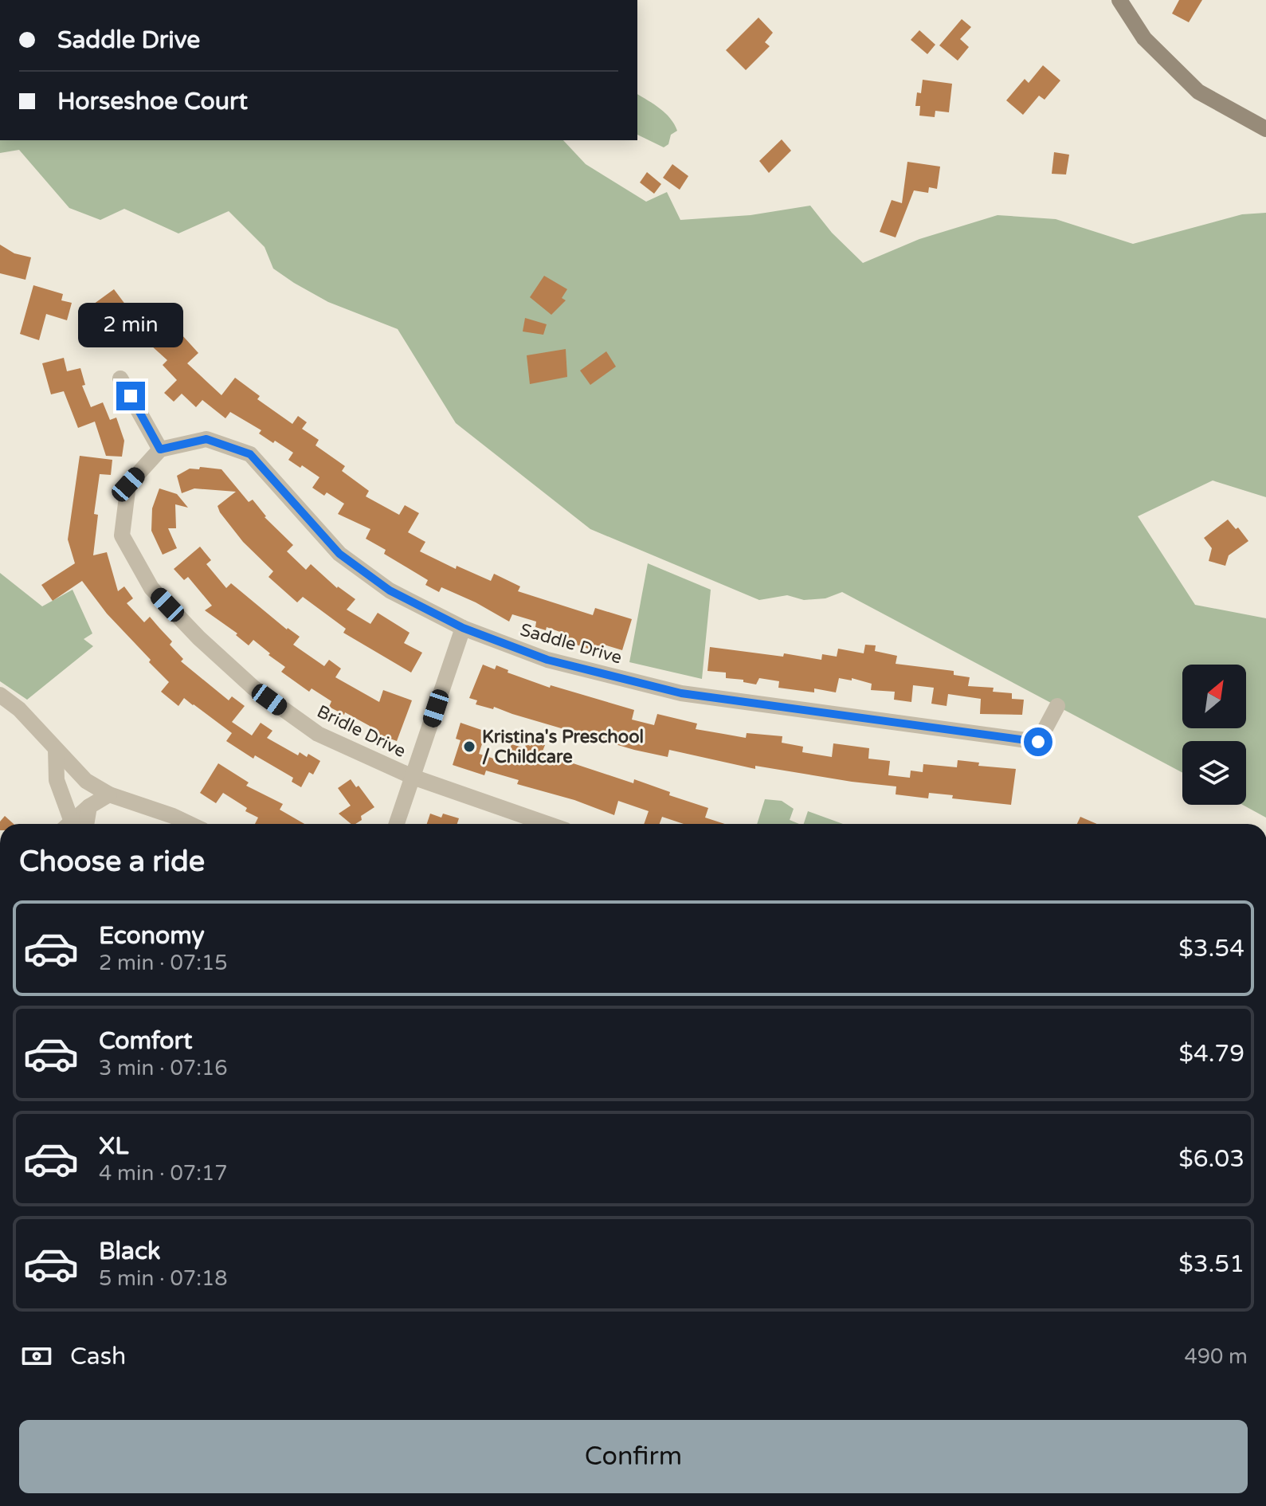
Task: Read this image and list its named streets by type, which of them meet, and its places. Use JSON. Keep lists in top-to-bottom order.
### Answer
{
  "streets": {
    "street": ["Saddle Drive", "Bridle Drive"]
  },
  "crossings": [
    ["Saddle Drive", "Bridle Drive"]
  ],
  "places": ["Kristina's Preschool / Childcare"],
  "north": "top right",
  "page": {
    "banner": ["Saddle Drive", "Horseshoe Court"],
    "bubble": "2 min",
    "heading": "Choose a ride",
    "list": [
      {
        "name": "Economy",
        "note": "2 min · 07:15",
        "value": "$3.54"
      },
      {
        "name": "Comfort",
        "note": "3 min · 07:16",
        "value": "$4.79"
      },
      {
        "name": "XL",
        "note": "4 min · 07:17",
        "value": "$6.03"
      },
      {
        "name": "Black",
        "note": "5 min · 07:18",
        "value": "$3.51"
      }
    ],
    "pay": ["Cash", "490 m"],
    "buttons": "Confirm"
  }
}
